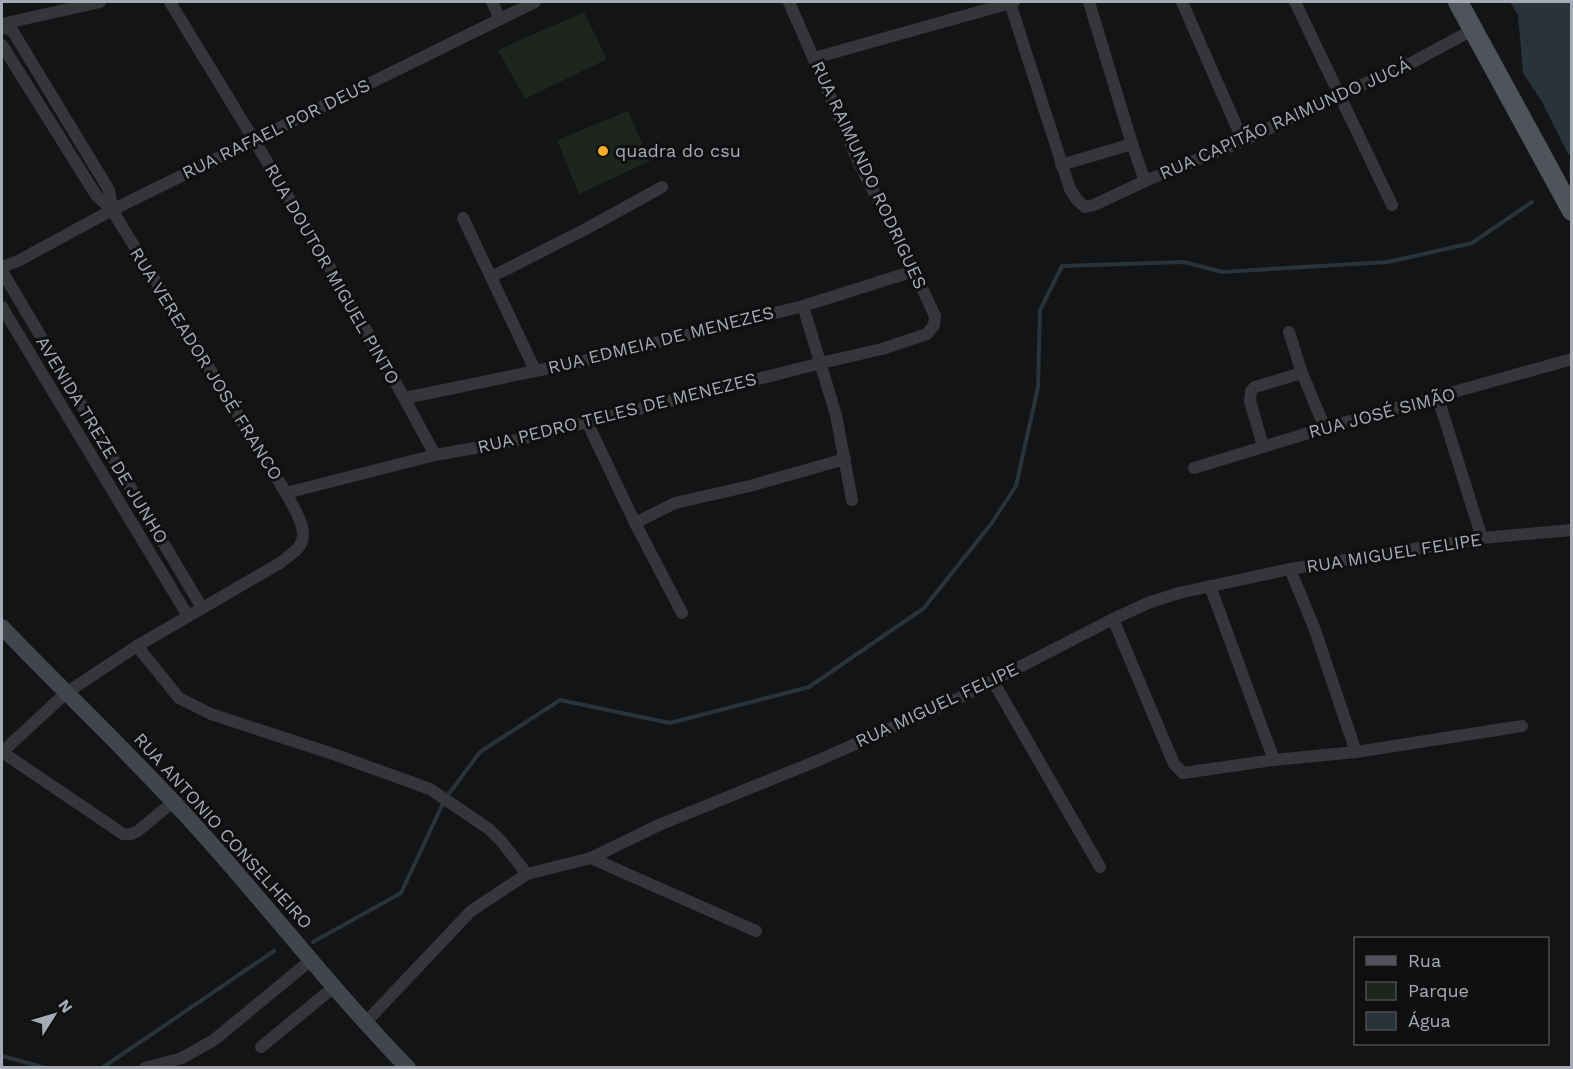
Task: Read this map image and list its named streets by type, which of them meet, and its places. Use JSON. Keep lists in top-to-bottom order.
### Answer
{
  "streets": {
    "street": [
      "RUA CAPITÃO RAIMUNDO JUCÁ",
      "RUA RAFAEL POR DEUS",
      "RUA RAIMUNDO RODRIGUES",
      "RUA DOUTOR MIGUEL PINTO",
      "RUA EDMEIA DE MENEZES",
      "RUA VEREADOR JOSÉ FRANCO",
      "RUA PEDRO TELES DE MENEZES",
      "RUA JOSÉ SIMÃO",
      "AVENIDA TREZE DE JUNHO",
      "RUA MIGUEL FELIPE",
      "RUA ANTONIO CONSELHEIRO"
    ]
  },
  "crossings": [
    ["RUA RAFAEL POR DEUS", "RUA DOUTOR MIGUEL PINTO"],
    ["RUA RAFAEL POR DEUS", "RUA VEREADOR JOSÉ FRANCO"],
    ["RUA RAFAEL POR DEUS", "AVENIDA TREZE DE JUNHO"],
    ["RUA RAIMUNDO RODRIGUES", "RUA EDMEIA DE MENEZES"],
    ["RUA RAIMUNDO RODRIGUES", "RUA PEDRO TELES DE MENEZES"],
    ["RUA DOUTOR MIGUEL PINTO", "RUA EDMEIA DE MENEZES"],
    ["RUA DOUTOR MIGUEL PINTO", "RUA PEDRO TELES DE MENEZES"],
    ["RUA VEREADOR JOSÉ FRANCO", "RUA PEDRO TELES DE MENEZES"],
    ["RUA VEREADOR JOSÉ FRANCO", "AVENIDA TREZE DE JUNHO"],
    ["RUA MIGUEL FELIPE", "RUA ANTONIO CONSELHEIRO"]
  ],
  "places": ["quadra do csu"],
  "legend": ["Rua", "Parque", "Água"],
  "north": "top right"
}
